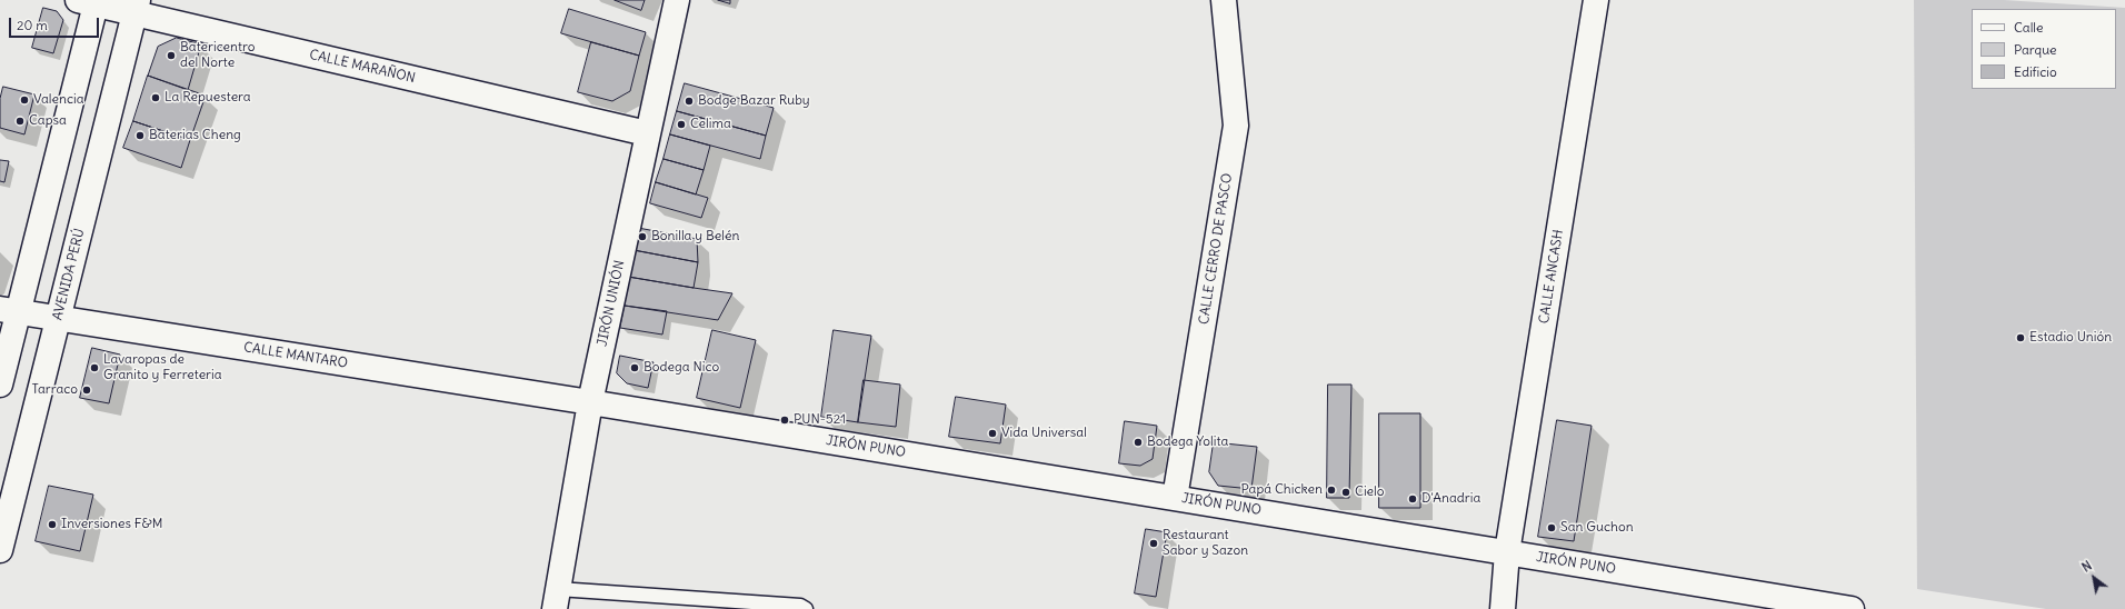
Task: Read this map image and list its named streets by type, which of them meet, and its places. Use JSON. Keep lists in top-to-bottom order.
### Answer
{
  "streets": {
    "street": [
      "CALLE MARAÑON",
      "CALLE CERRO DE PASCO",
      "AVENIDA PERÚ",
      "CALLE ANCASH",
      "JIRÓN UNIÓN",
      "CALLE MANTARO",
      "JIRÓN PUNO"
    ]
  },
  "crossings": [
    ["CALLE MARAÑON", "AVENIDA PERÚ"],
    ["CALLE MARAÑON", "JIRÓN UNIÓN"],
    ["CALLE CERRO DE PASCO", "JIRÓN PUNO"],
    ["AVENIDA PERÚ", "CALLE MANTARO"],
    ["CALLE ANCASH", "JIRÓN PUNO"],
    ["JIRÓN UNIÓN", "CALLE MANTARO"],
    ["JIRÓN UNIÓN", "JIRÓN PUNO"],
    ["CALLE MANTARO", "JIRÓN PUNO"]
  ],
  "places": [
    "Batericentro del Norte",
    "La Repuestera",
    "Valencia",
    "Bodge Bazar Ruby",
    "Capsa",
    "Celima",
    "Baterias Cheng",
    "Bonilla y Belén",
    "Estadio Unión",
    "Lavaropas de Granito y Ferreteria",
    "Bodega Nico",
    "Tarraco",
    "PUN-521",
    "Vida Universal",
    "Bodega Yolita",
    "Papá Chicken",
    "Cielo",
    "D'Anadria",
    "Inversiones F&M",
    "San Guchon",
    "Restaurant Sabor y Sazon"
  ],
  "legend": ["Calle", "Parque", "Edificio"],
  "scale_bar": "20 m",
  "north": "top left"
}
